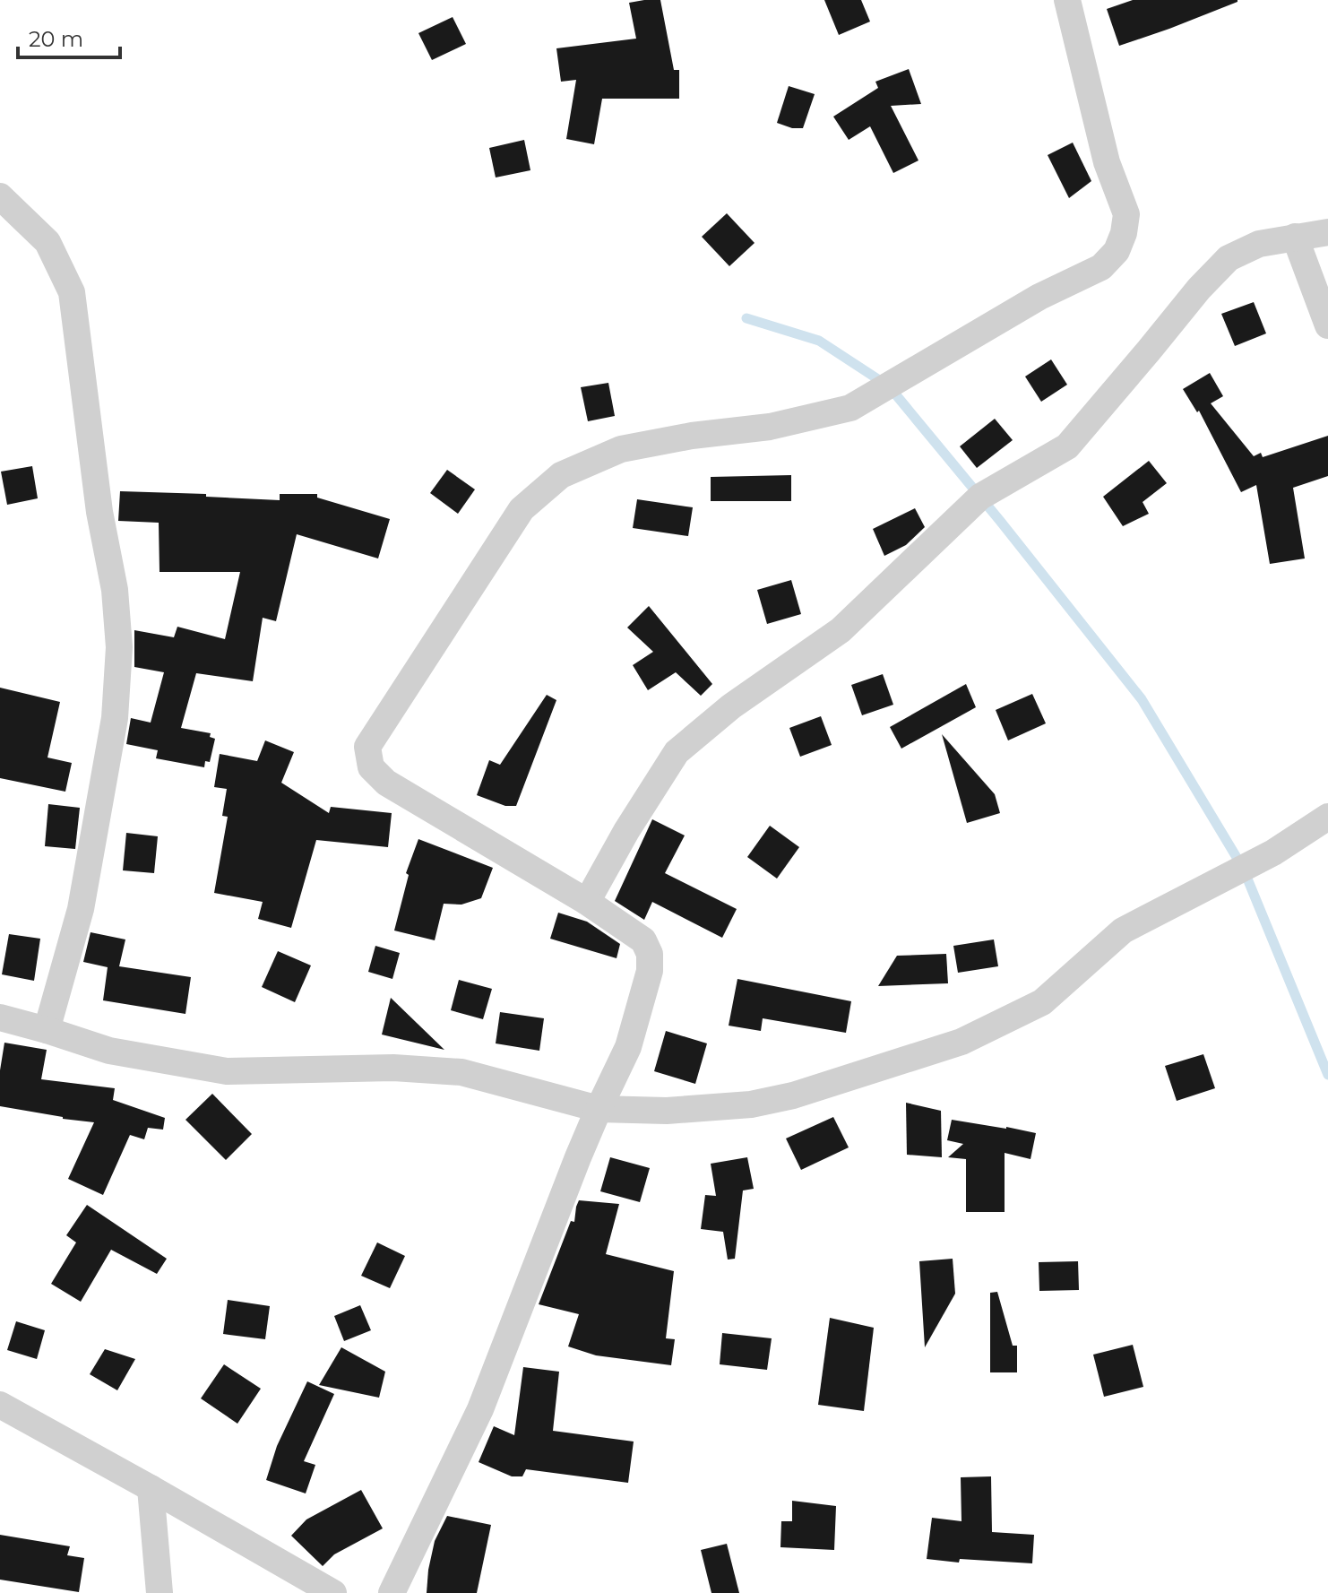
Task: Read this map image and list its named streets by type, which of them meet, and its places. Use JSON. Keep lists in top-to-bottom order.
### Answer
{
  "scale_bar": "20 m"
}
